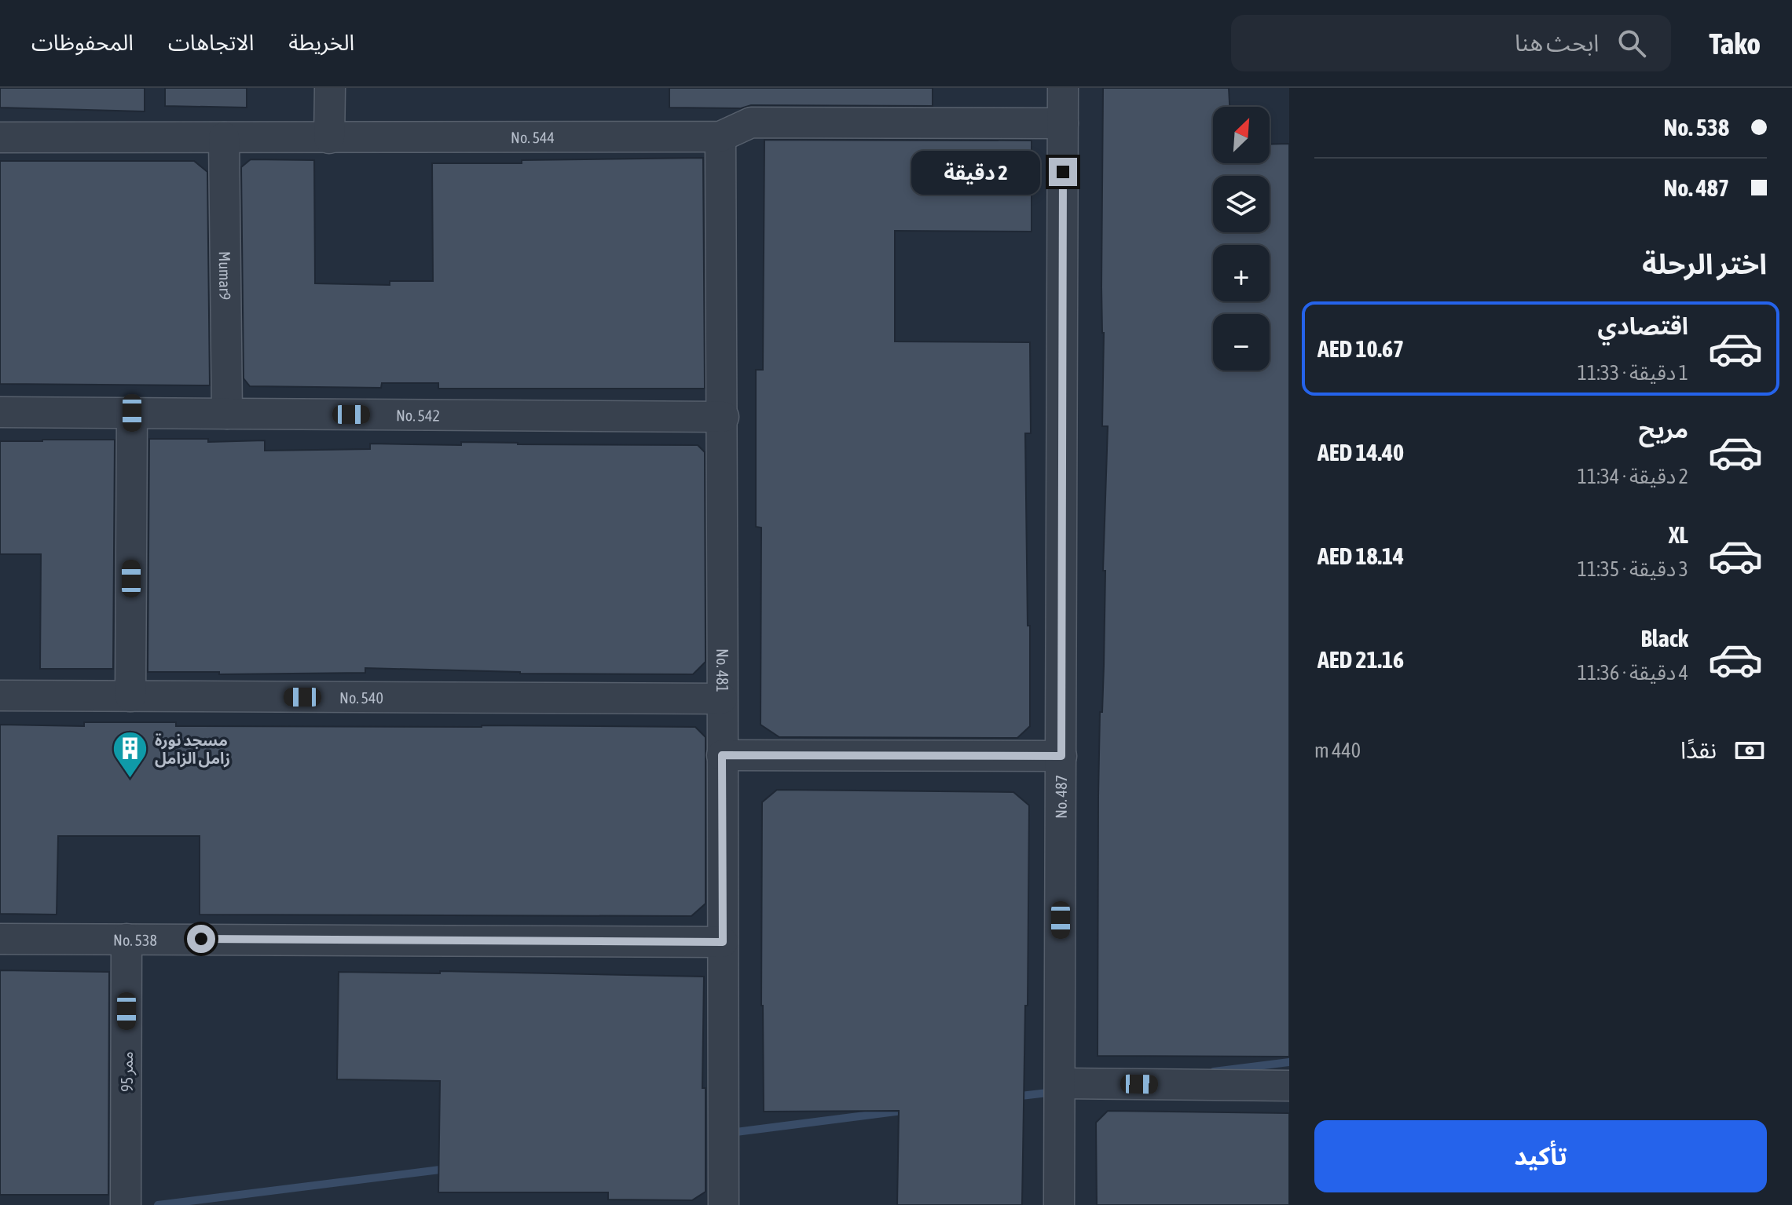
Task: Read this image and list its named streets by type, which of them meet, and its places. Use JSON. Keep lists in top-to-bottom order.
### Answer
{
  "streets": {
    "street": [
      "No. 544",
      "Mumar9",
      "No. 542",
      "No. 481",
      "No. 540",
      "No. 487",
      "No. 538",
      "ممر 95"
    ]
  },
  "crossings": [
    ["No. 544", "Mumar9"],
    ["No. 544", "No. 481"],
    ["No. 544", "No. 487"],
    ["Mumar9", "No. 542"],
    ["No. 542", "No. 481"],
    ["No. 481", "No. 540"],
    ["No. 481", "No. 538"],
    ["No. 538", "ممر 95"]
  ],
  "places": {
    "building": ["مسجد نورة زامل الزامل"]
  },
  "north": "top right",
  "page": {
    "header": "Tako",
    "search": "ابحث هنا",
    "nav": ["الخريطة", "الاتجاهات", "المحفوظات"],
    "banner": ["No. 538", "No. 487"],
    "map_buttons": ["+", "−"],
    "bubble": "2 دقيقة",
    "heading": "اختر الرحلة",
    "list": [
      {
        "name": "اقتصادي",
        "note": "1 دقيقة · 11:33",
        "value": "AED 10.67"
      },
      {
        "name": "مريح",
        "note": "2 دقيقة · 11:34",
        "value": "AED 14.40"
      },
      {
        "name": "XL",
        "note": "3 دقيقة · 11:35",
        "value": "AED 18.14"
      },
      {
        "name": "Black",
        "note": "4 دقيقة · 11:36",
        "value": "AED 21.16"
      }
    ],
    "pay": ["نقدًا", "440 m"],
    "buttons": "تأكيد"
  }
}
